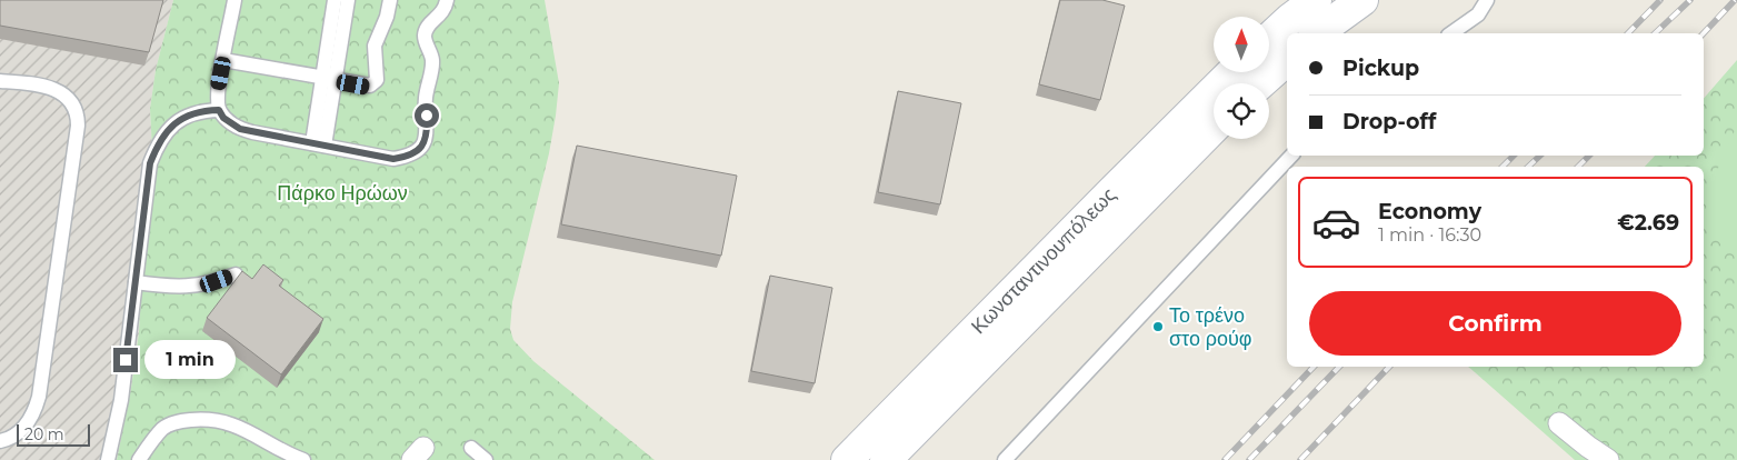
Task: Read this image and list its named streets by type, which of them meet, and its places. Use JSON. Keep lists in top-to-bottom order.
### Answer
{
  "streets": {
    "main road": ["Κωνσταντινουπόλεως"]
  },
  "parks": ["Πάρκο Ηρώων"],
  "places": ["Το τρένο στο ρούφ"],
  "scale_bar": "20 m",
  "north": "top",
  "page": {
    "banner": ["Pickup", "Drop-off"],
    "list": [
      {
        "name": "Economy",
        "note": "1 min · 16:30",
        "value": "€2.69"
      }
    ],
    "buttons": "Confirm",
    "bubble": "1 min",
    "scale": "20 m"
  }
}
